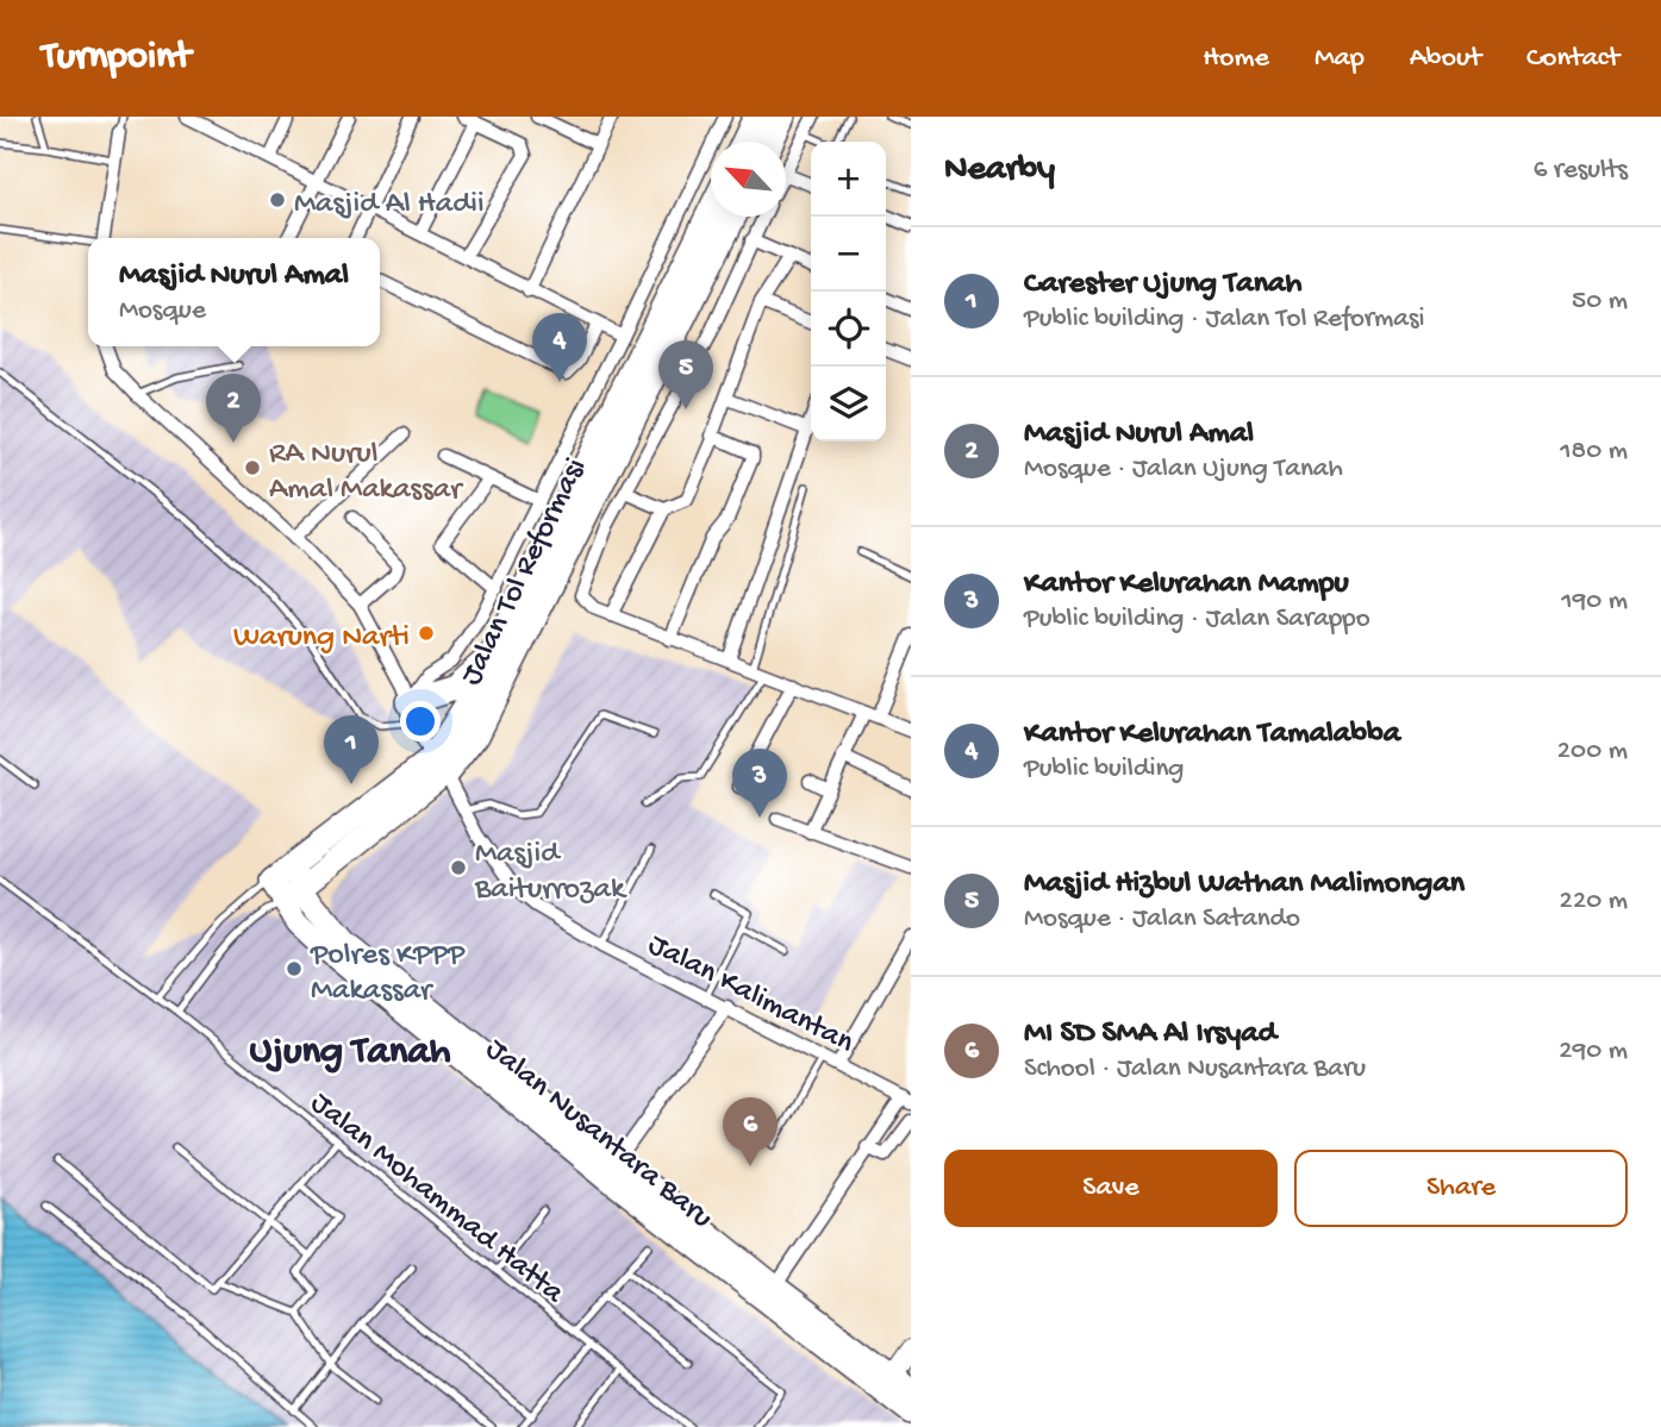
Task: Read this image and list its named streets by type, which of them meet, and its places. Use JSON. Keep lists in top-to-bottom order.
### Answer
{
  "streets": {
    "highway": ["Jalan Tol Reformasi", "Jalan Nusantara Baru"],
    "street": ["Jalan Kalimantan"],
    "lane": ["Jalan Mohammad Hatta"]
  },
  "crossings": [
    ["Jalan Tol Reformasi", "Jalan Kalimantan"],
    ["Jalan Tol Reformasi", "Jalan Nusantara Baru"]
  ],
  "districts": ["Ujung Tanah"],
  "places": [
    "Masjid Al Hadii",
    "RA Nurul Amal Makassar",
    "Warung Narti",
    "Masjid Baiturrozak",
    "Polres KPPP Makassar"
  ],
  "north": "top left",
  "page": {
    "header": "Turnpoint",
    "nav": [
      "Home",
      "Map",
      "About",
      "Contact"
    ],
    "heading": ["Nearby", "6 results"],
    "map_buttons": ["+", "−"],
    "list": [
      {
        "mark": "1",
        "name": "Carester Ujung Tanah",
        "note": "Public building · Jalan Tol Reformasi",
        "value": "50 m"
      },
      {
        "mark": "2",
        "name": "Masjid Nurul Amal",
        "note": "Mosque · Jalan Ujung Tanah",
        "value": "180 m"
      },
      {
        "mark": "3",
        "name": "Kantor Kelurahan Mampu",
        "note": "Public building · Jalan Sarappo",
        "value": "190 m"
      },
      {
        "mark": "4",
        "name": "Kantor Kelurahan Tamalabba",
        "note": "Public building",
        "value": "200 m"
      },
      {
        "mark": "5",
        "name": "Masjid Hizbul Wathan Malimongan",
        "note": "Mosque · Jalan Satando",
        "value": "220 m"
      },
      {
        "mark": "6",
        "name": "MI SD SMA Al Irsyad",
        "note": "School · Jalan Nusantara Baru",
        "value": "290 m"
      }
    ],
    "popup": ["Masjid Nurul Amal", "Mosque"],
    "pins": [
      "4",
      "5",
      "2",
      "1",
      "3",
      "6"
    ],
    "buttons": ["Save", "Share"]
  }
}
